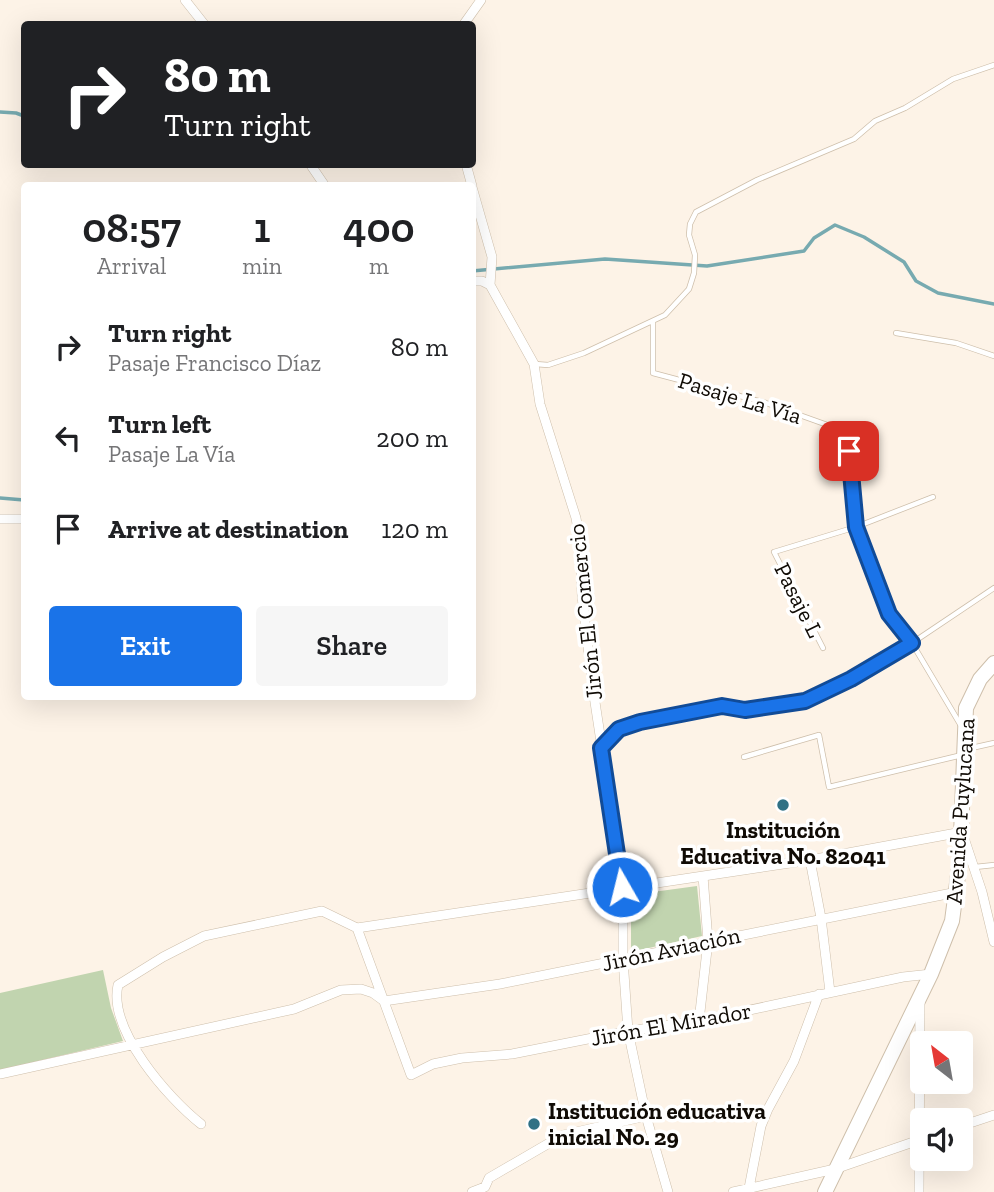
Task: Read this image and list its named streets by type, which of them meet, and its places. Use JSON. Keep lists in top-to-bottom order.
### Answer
{
  "streets": {
    "main road": ["Avenida Puylucana"],
    "street": ["Jirón El Comercio", "Jirón Aviación", "Jirón El Mirador"],
    "lane": ["Pasaje La Vía", "Pasaje L"]
  },
  "crossings": [
    ["Pasaje La Vía", "Pasaje L"],
    ["Pasaje La Vía", "Avenida Puylucana"],
    ["Jirón El Comercio", "Jirón Aviación"],
    ["Avenida Puylucana", "Jirón Aviación"],
    ["Avenida Puylucana", "Jirón El Mirador"],
    ["Jirón Aviación", "Jirón El Mirador"]
  ],
  "places": ["Institución Educativa No. 82041", "Institución educativa inicial No. 29"],
  "north": "top left",
  "page": {
    "turn": ["80 m", "Turn right"],
    "eta": [
      "08:57",
      "Arrival",
      "1",
      "min",
      "400",
      "m"
    ],
    "list": [
      {
        "name": "Turn right",
        "note": "Pasaje Francisco Díaz",
        "value": "80 m"
      },
      {
        "name": "Turn left",
        "note": "Pasaje La Vía",
        "value": "200 m"
      },
      {
        "name": "Arrive at destination",
        "value": "120 m"
      }
    ],
    "buttons": ["Exit", "Share"]
  }
}
